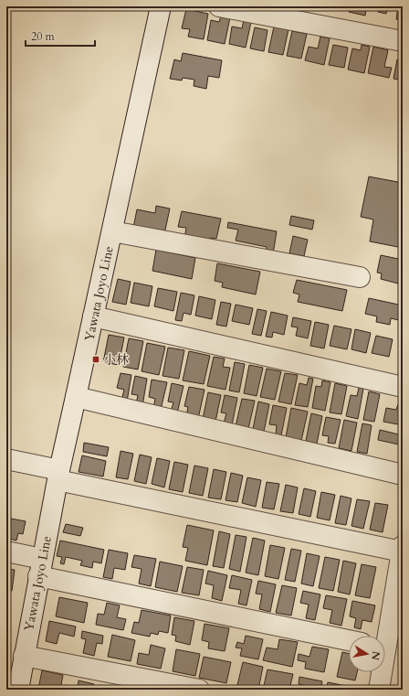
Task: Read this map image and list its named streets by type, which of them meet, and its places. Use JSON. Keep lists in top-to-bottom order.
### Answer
{
  "streets": {
    "street": ["Yawata Joyo Line"]
  },
  "places": {
    "transit": ["小林"]
  },
  "scale_bar": "20 m",
  "north": "right"
}
